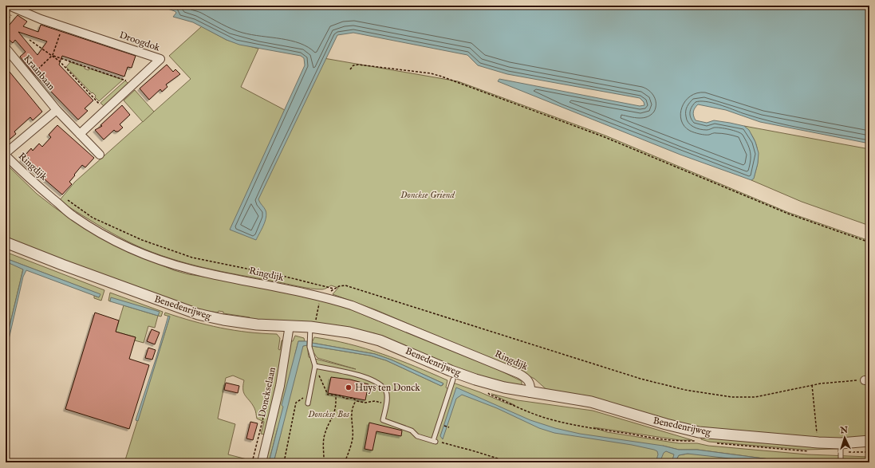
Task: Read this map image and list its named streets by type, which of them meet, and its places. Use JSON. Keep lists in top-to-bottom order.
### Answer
{
  "streets": {
    "street": [
      "Droogdok",
      "Kraanbaan",
      "Ringdijk",
      "Benedenrijweg",
      "Donckselaan"
    ]
  },
  "crossings": [
    ["Droogdok", "Kraanbaan"],
    ["Ringdijk", "Benedenrijweg"],
    ["Benedenrijweg", "Donckselaan"]
  ],
  "parks": ["Donckse Griend", "Donckse Bos"],
  "places": ["Huys ten Donck"],
  "north": "top"
}
